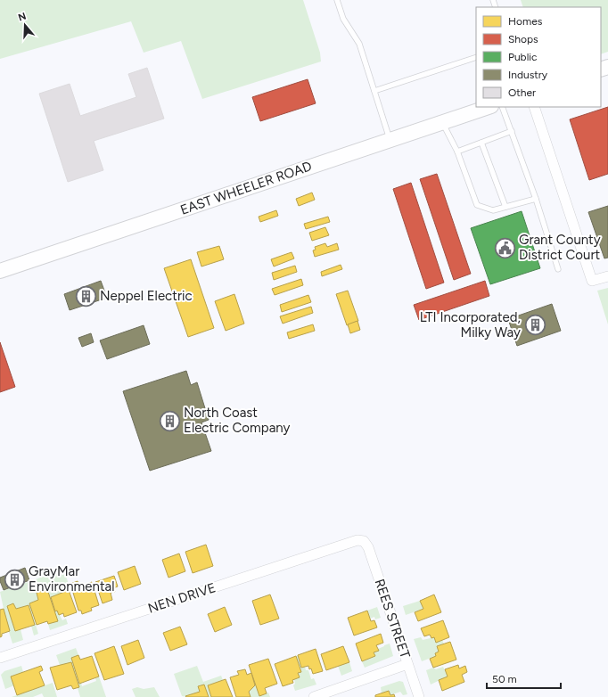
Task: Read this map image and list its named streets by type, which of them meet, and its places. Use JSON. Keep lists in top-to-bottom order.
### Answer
{
  "streets": {
    "main road": ["EAST WHEELER ROAD"],
    "street": ["NEN DRIVE", "REES STREET"]
  },
  "crossings": [
    ["NEN DRIVE", "REES STREET"]
  ],
  "places": {
    "public building": ["Grant County District Court"],
    "building": [
      "Neppel Electric",
      "LTI Incorporated, Milky Way",
      "North Coast Electric Company",
      "GrayMar Environmental"
    ]
  },
  "legend": [
    "Homes",
    "Shops",
    "Public",
    "Industry",
    "Other"
  ],
  "scale_bar": "50 m",
  "north": "top"
}
